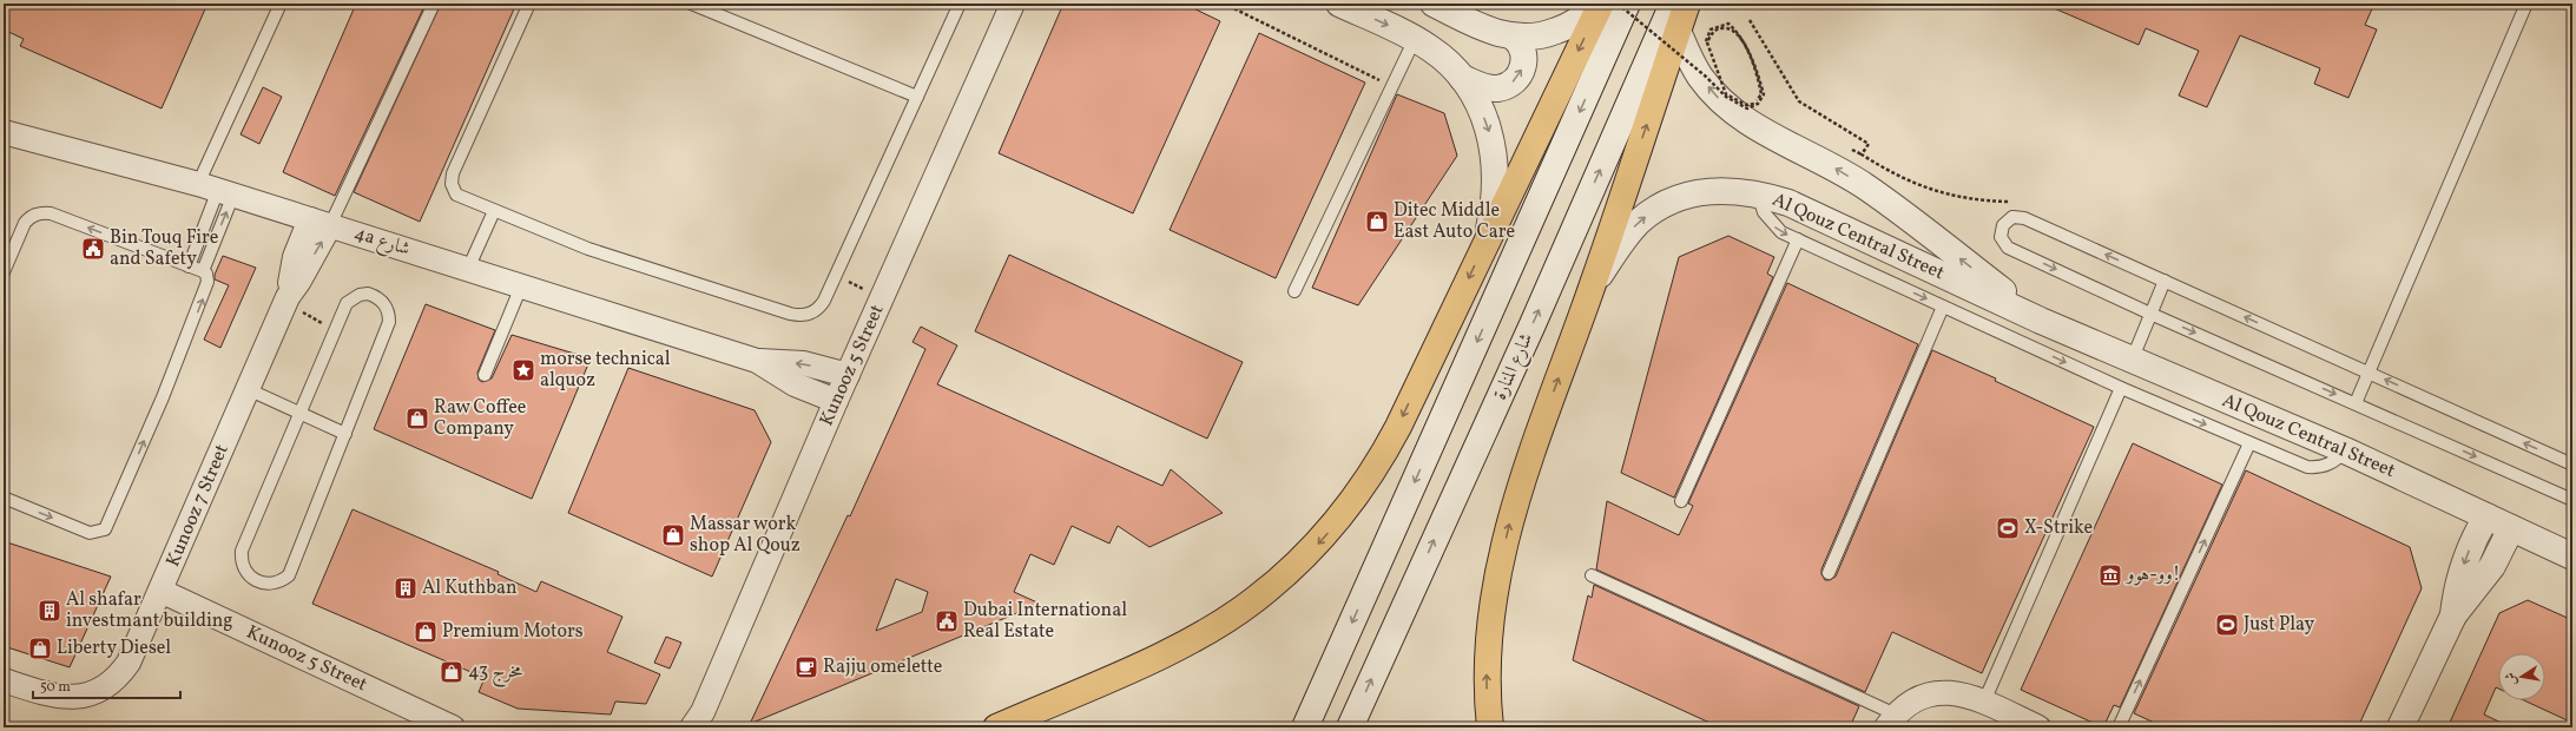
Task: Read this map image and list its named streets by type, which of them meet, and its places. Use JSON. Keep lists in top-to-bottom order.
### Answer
{
  "streets": {
    "street": [
      "Al Qouz Central Street",
      "4a شارع",
      "Kunooz 5 Street",
      "شارع المنارة",
      "Kunooz 7 Street"
    ]
  },
  "crossings": [
    ["4a شارع", "Kunooz 5 Street"],
    ["4a شارع", "Kunooz 7 Street"],
    ["Kunooz 5 Street", "Kunooz 7 Street"]
  ],
  "places": {
    "shop": [
      "Ditec Middle East Auto Care",
      "Raw Coffee Company",
      "Massar work shop Al Qouz",
      "Premium Motors",
      "Liberty Diesel",
      "مخرج 43"
    ],
    "public building": ["Bin Touq Fire and Safety", "Dubai International Real Estate"],
    "place": ["morse technical alquoz"],
    "sports": ["X-Strike", "Just Play"],
    "museum": ["وو-هوو!"],
    "building": ["Al Kuthban", "Al shafar investmant building"],
    "cafe": ["Rajju omelette"]
  },
  "scale_bar": "50 m",
  "north": "left"
}
